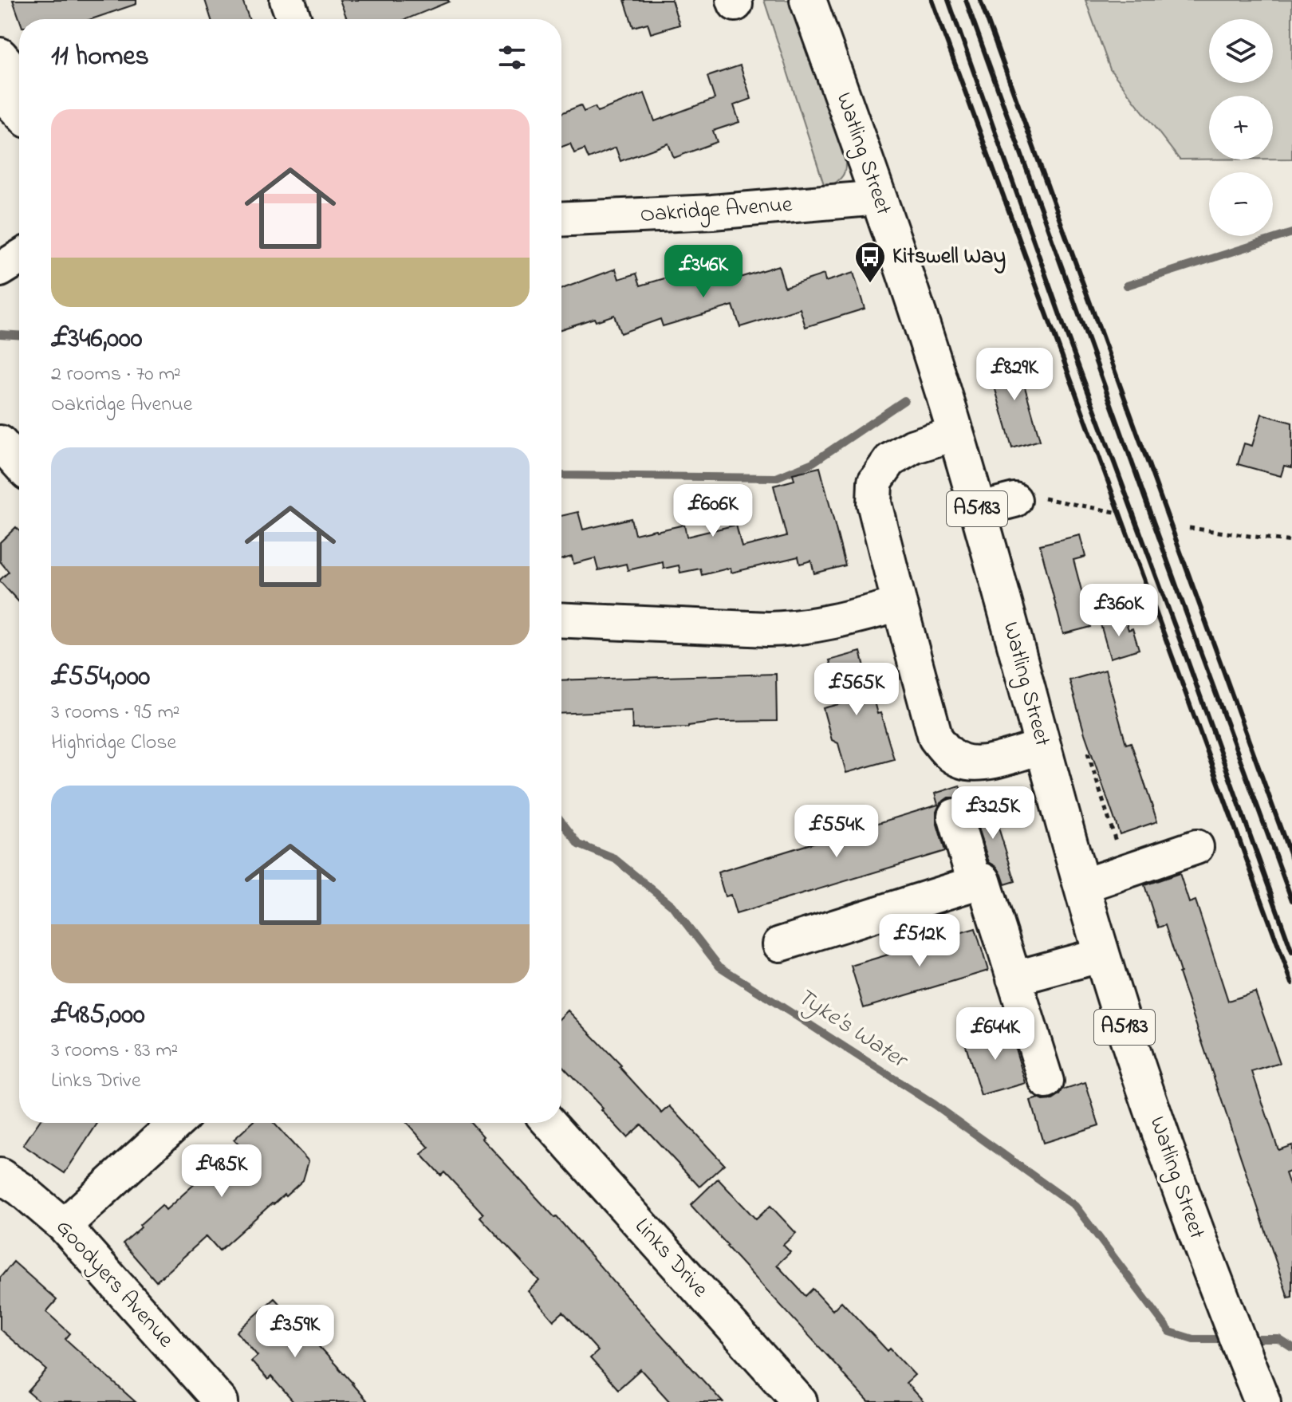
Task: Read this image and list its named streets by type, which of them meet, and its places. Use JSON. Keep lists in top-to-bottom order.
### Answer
{
  "streets": {
    "main road": ["Watling Street", "A5183"],
    "street": ["Oakridge Avenue", "Links Drive", "Goodyers Avenue"]
  },
  "crossings": [
    ["Watling Street", "Oakridge Avenue"]
  ],
  "water": ["Tyke's Water"],
  "places": {
    "bus stop": ["Kitswell Way"]
  },
  "page": {
    "map_buttons": ["+", "−"],
    "heading": "11 homes",
    "list": [
      {
        "name": "£346,000",
        "note": "2 rooms · 70 m² · Oakridge Avenue"
      },
      {
        "name": "£554,000",
        "note": "3 rooms · 95 m² · Highridge Close"
      },
      {
        "name": "£485,000",
        "note": "3 rooms · 83 m² · Links Drive"
      }
    ],
    "price": [
      "£346K",
      "£829K",
      "£606K",
      "£360K",
      "£565K",
      "£325K",
      "£554K",
      "£512K",
      "£644K",
      "£485K",
      "£359K"
    ]
  }
}
